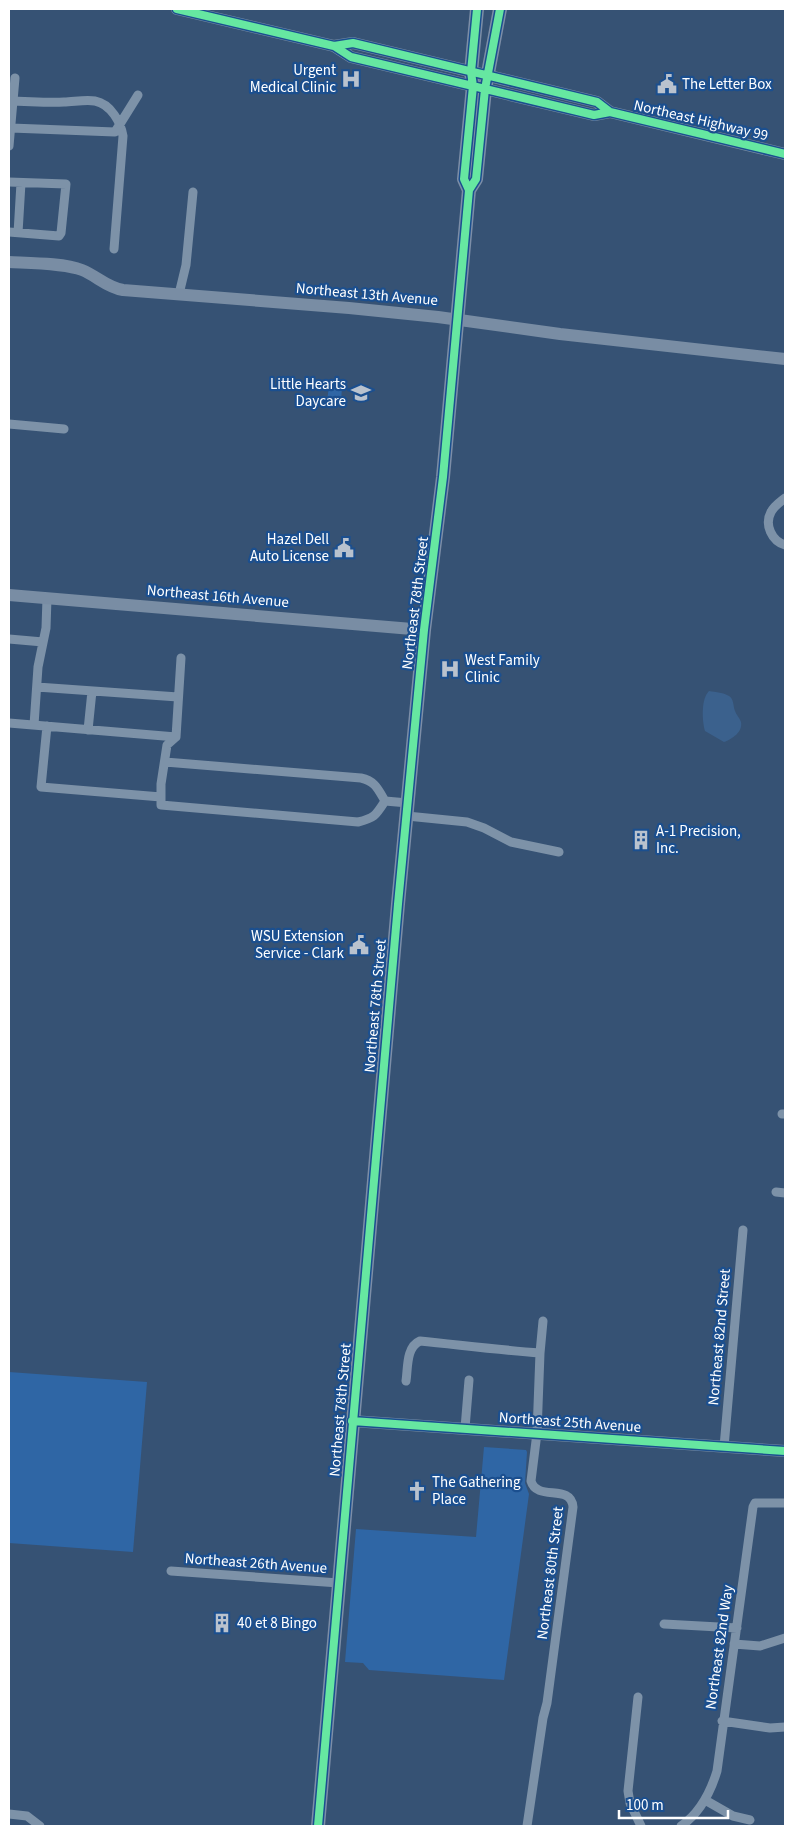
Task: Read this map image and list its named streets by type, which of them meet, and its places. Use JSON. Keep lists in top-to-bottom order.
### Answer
{
  "streets": {
    "main road": ["Northeast 78th Street"],
    "street": [
      "Northeast Highway 99",
      "Northeast 13th Avenue",
      "Northeast 16th Avenue",
      "Northeast 82nd Street",
      "Northeast 25th Avenue",
      "Northeast 26th Avenue",
      "Northeast 80th Street",
      "Northeast 82nd Way"
    ]
  },
  "crossings": [
    ["Northeast Highway 99", "Northeast 78th Street"],
    ["Northeast 13th Avenue", "Northeast 78th Street"],
    ["Northeast 16th Avenue", "Northeast 78th Street"],
    ["Northeast 78th Street", "Northeast 25th Avenue"],
    ["Northeast 78th Street", "Northeast 26th Avenue"],
    ["Northeast 82nd Street", "Northeast 25th Avenue"],
    ["Northeast 25th Avenue", "Northeast 80th Street"]
  ],
  "places": {
    "hospital": ["Urgent Medical Clinic", "West Family Clinic"],
    "public building": ["The Letter Box", "Hazel Dell Auto License", "WSU Extension Service - Clark"],
    "school or university": ["Little Hearts Daycare"],
    "building": ["A-1 Precision, Inc.", "40 et 8 Bingo"],
    "church": ["The Gathering Place"]
  },
  "scale_bar": "100 m"
}
